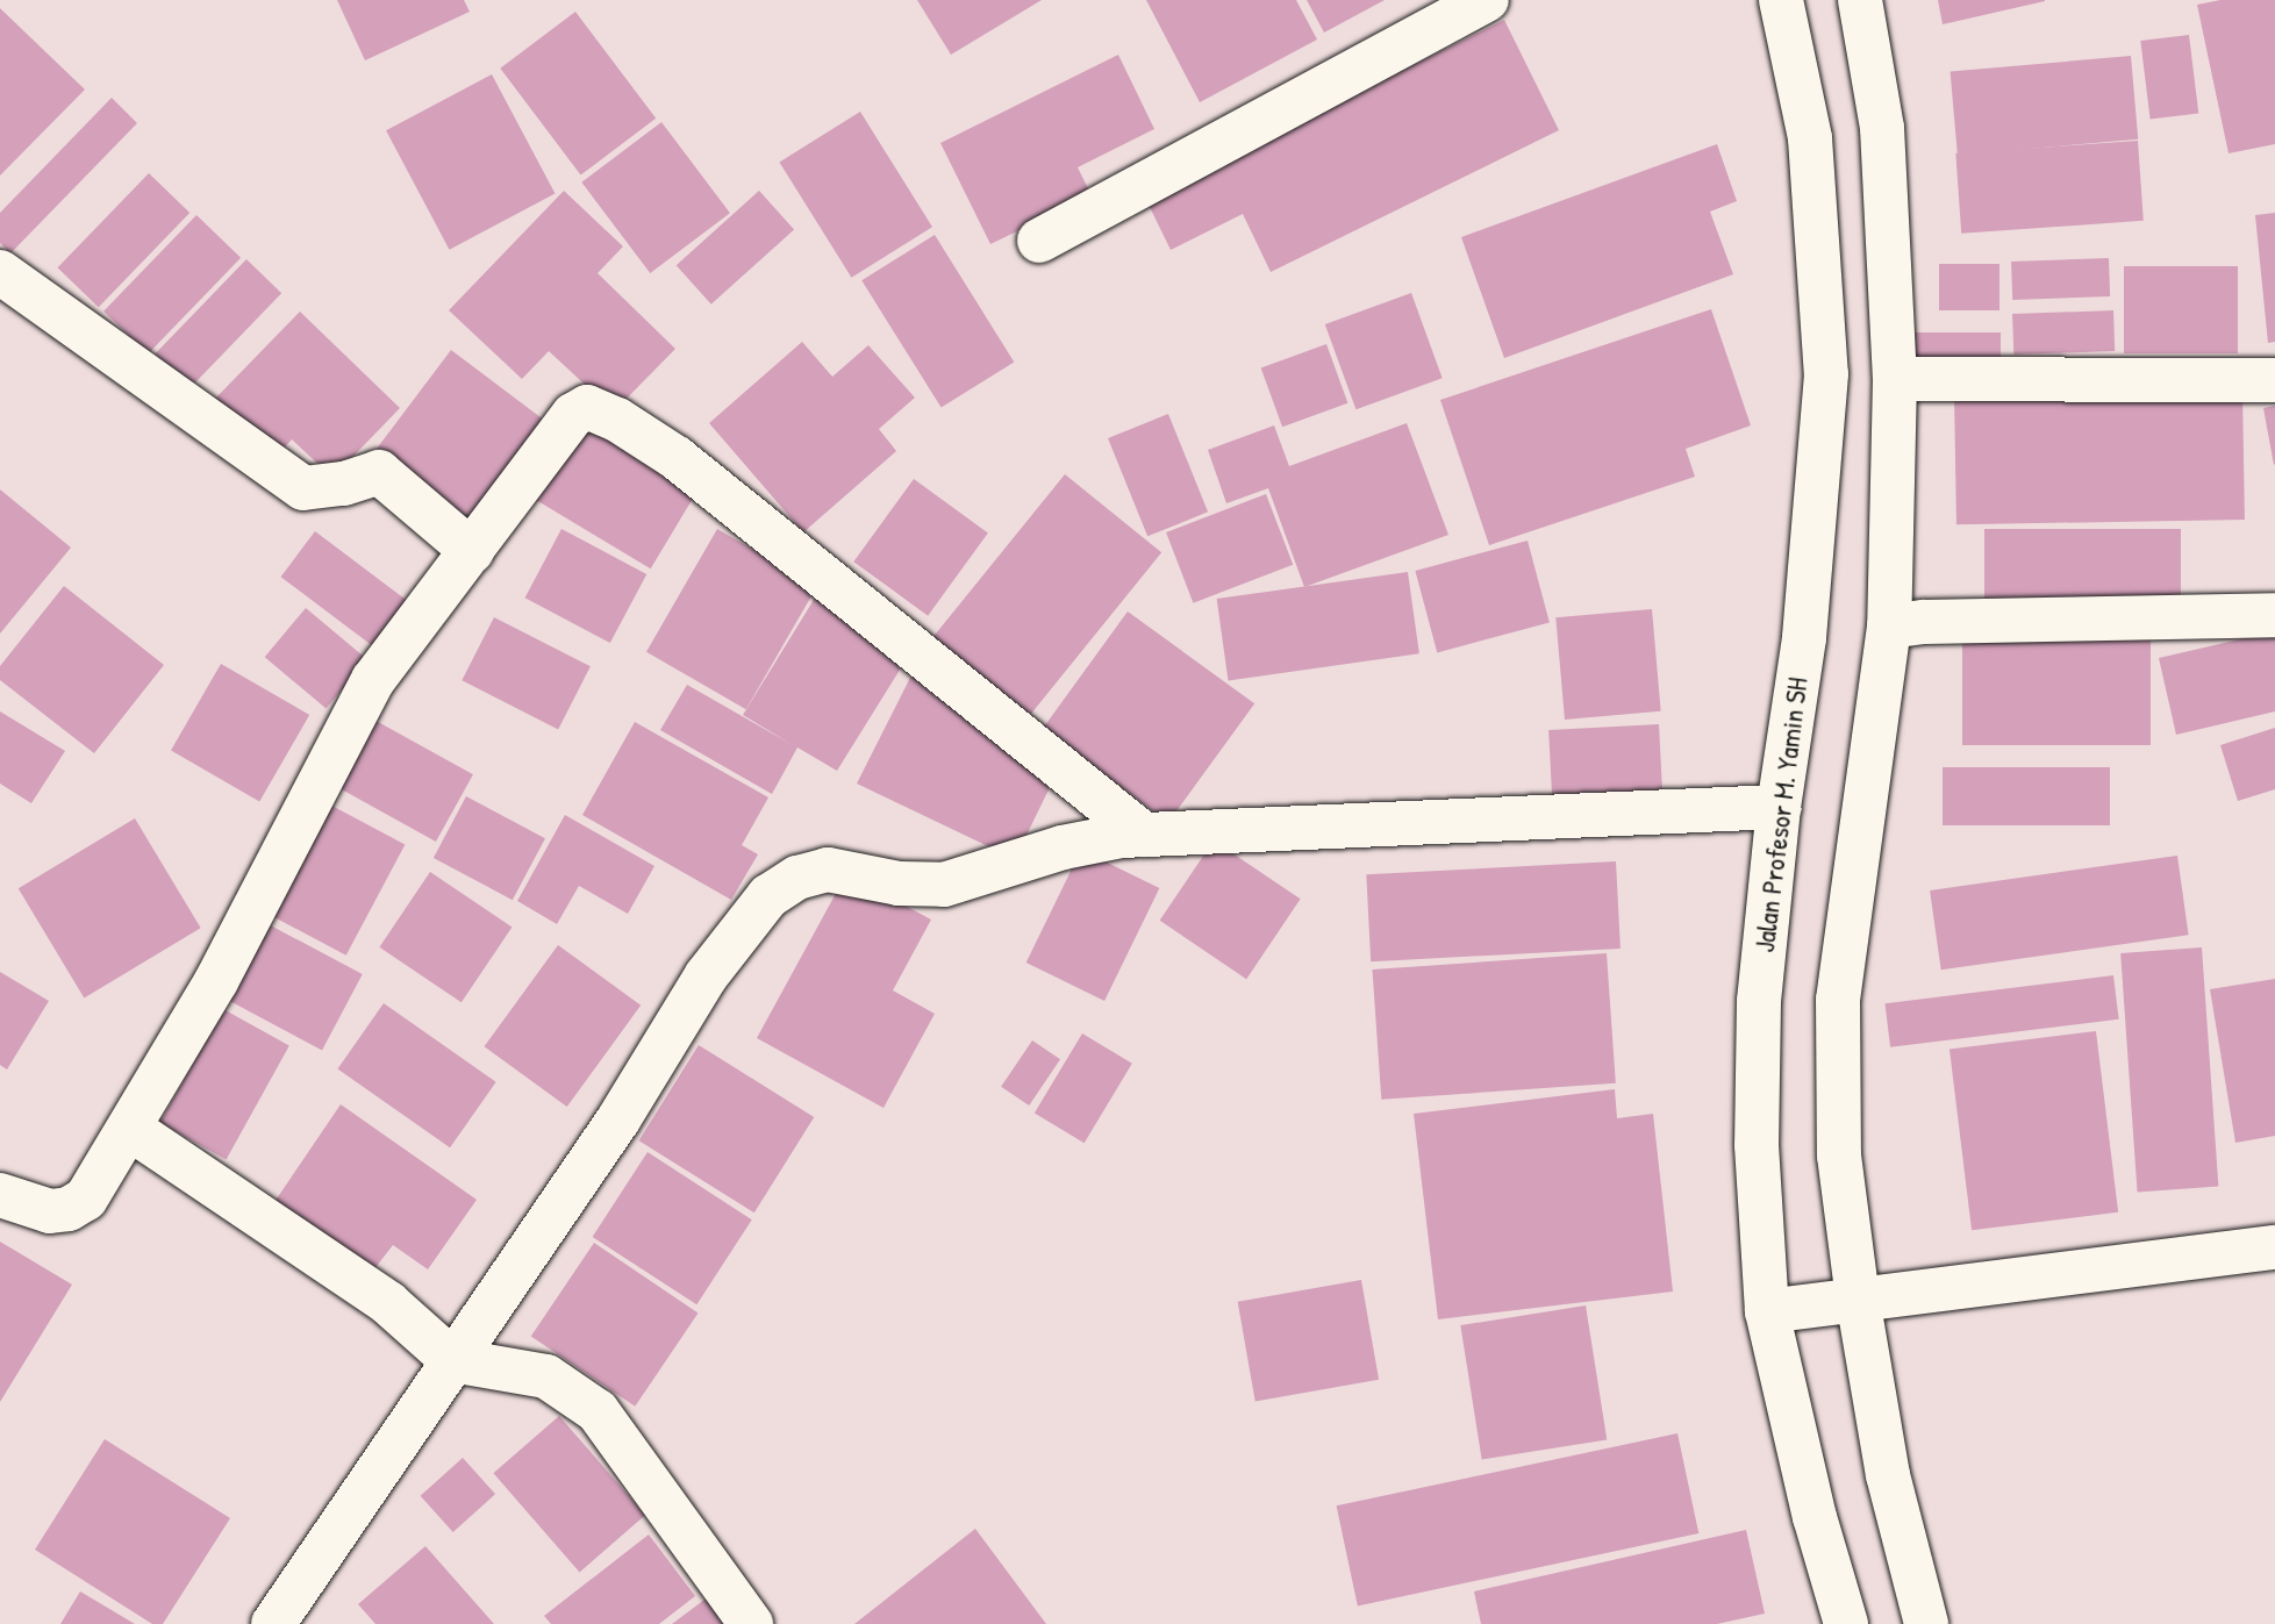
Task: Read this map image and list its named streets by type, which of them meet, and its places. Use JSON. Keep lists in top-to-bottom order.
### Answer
{
  "streets": {
    "main road": ["Jalan Profesor M. Yamin SH"]
  }
}
